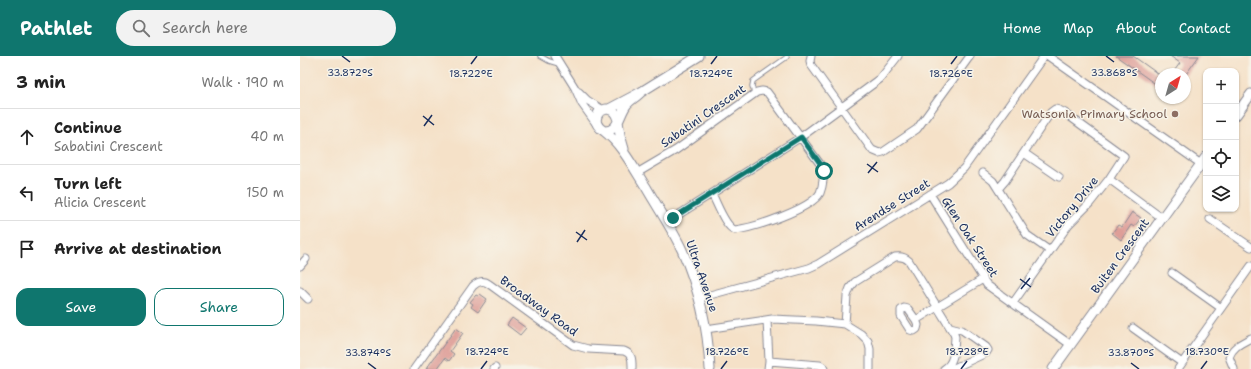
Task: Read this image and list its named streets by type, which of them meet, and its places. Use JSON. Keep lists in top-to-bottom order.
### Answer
{
  "streets": {
    "street": [
      "Sabatini Crescent",
      "Arendse Street",
      "Victory Drive",
      "Glen Oak Street",
      "Buiten Crescent",
      "Ultra Avenue",
      "Broadway Road"
    ]
  },
  "crossings": [
    ["Sabatini Crescent", "Ultra Avenue"],
    ["Arendse Street", "Glen Oak Street"],
    ["Arendse Street", "Ultra Avenue"],
    ["Victory Drive", "Glen Oak Street"],
    ["Victory Drive", "Buiten Crescent"],
    ["Glen Oak Street", "Buiten Crescent"]
  ],
  "places": ["Watsonia Primary School"],
  "north": "top right",
  "page": {
    "header": "Pathlet",
    "search": "Search here",
    "nav": [
      "Home",
      "Map",
      "About",
      "Contact"
    ],
    "heading": ["3 min", "Walk · 190 m"],
    "map_buttons": ["+", "−"],
    "list": [
      ["Continue", "Sabatini Crescent", "40 m"],
      ["Turn left", "Alicia Crescent", "150 m"],
      "Arrive at destination"
    ],
    "buttons": ["Save", "Share"]
  },
  "coordinates": [
    "33.872°S",
    "33.868°S",
    "18.722°E",
    "18.724°E",
    "18.726°E",
    "18.728°E",
    "18.730°E",
    "33.874°S",
    "33.870°S"
  ]
}
